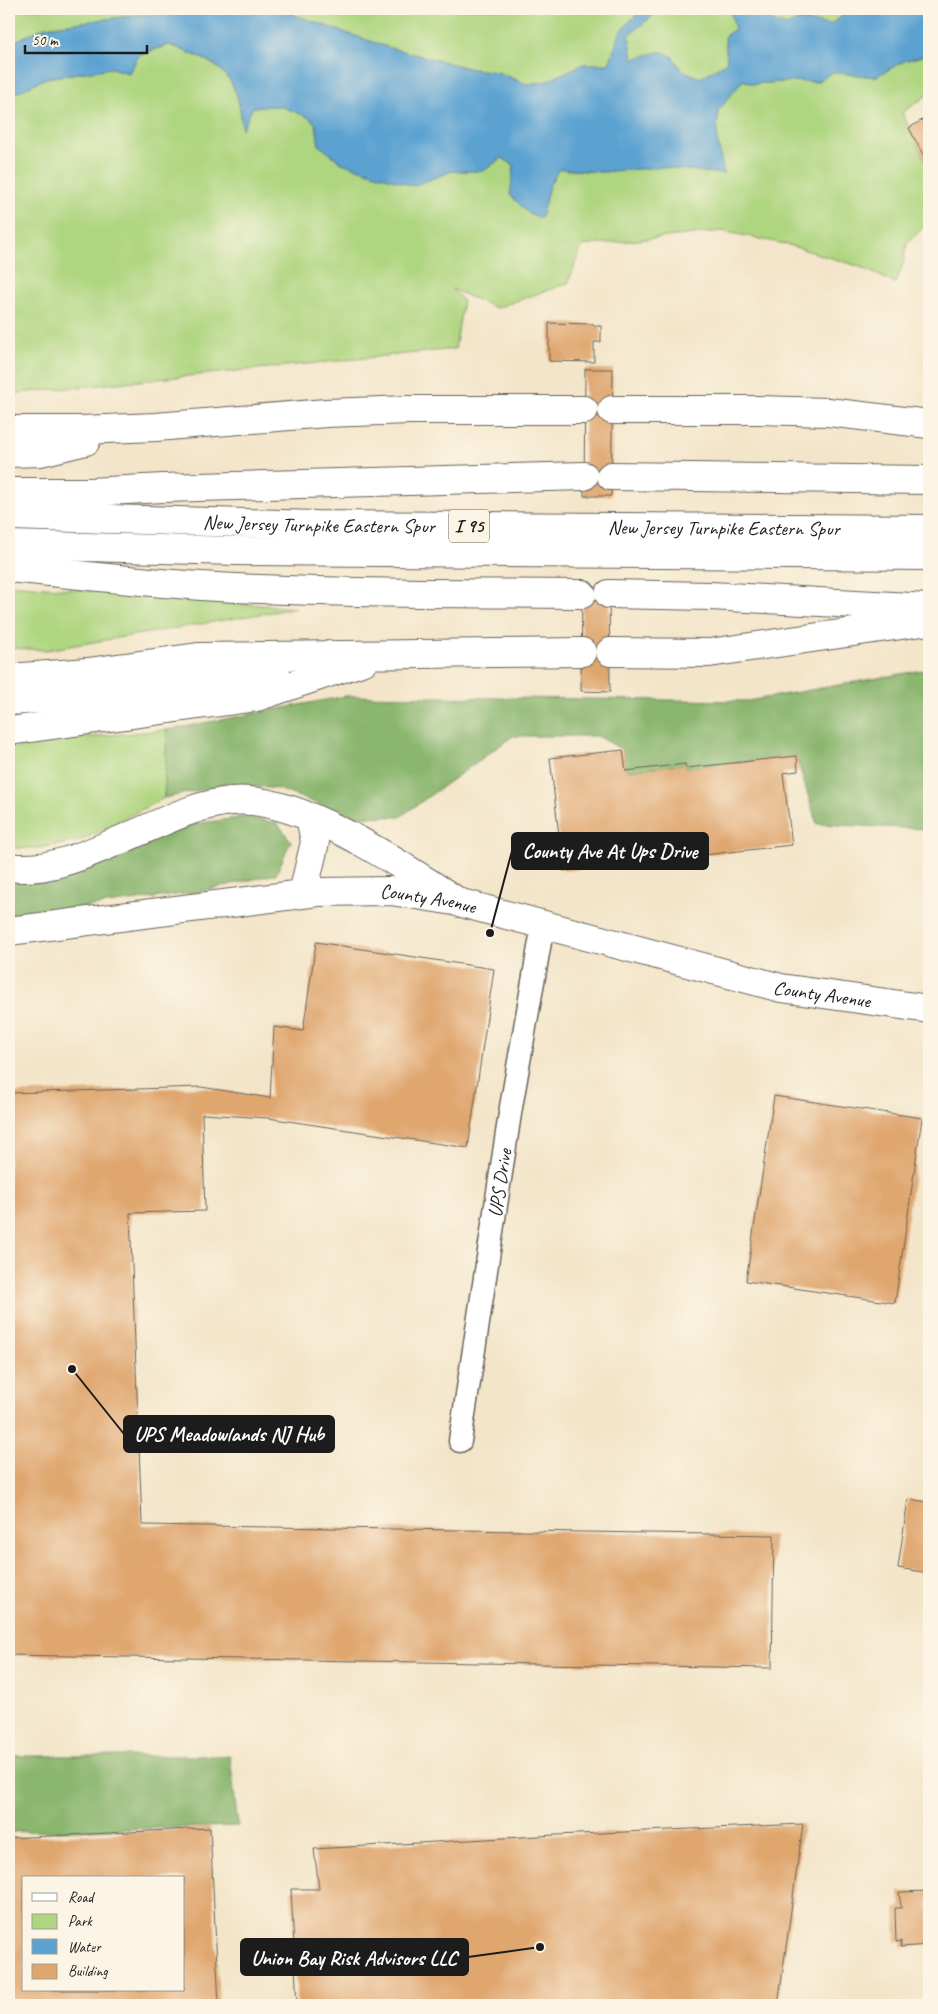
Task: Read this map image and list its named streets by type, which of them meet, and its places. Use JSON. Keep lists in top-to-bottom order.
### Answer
{
  "streets": {
    "main road": ["New Jersey Turnpike Eastern Spur", "I 95", "County Avenue"],
    "street": ["UPS Drive"]
  },
  "crossings": [
    ["County Avenue", "UPS Drive"]
  ],
  "places": ["County Ave At Ups Drive", "UPS Meadowlands NJ Hub", "Union Bay Risk Advisors LLC"],
  "legend": [
    "Road",
    "Park",
    "Water",
    "Building"
  ],
  "scale_bar": "50 m"
}
